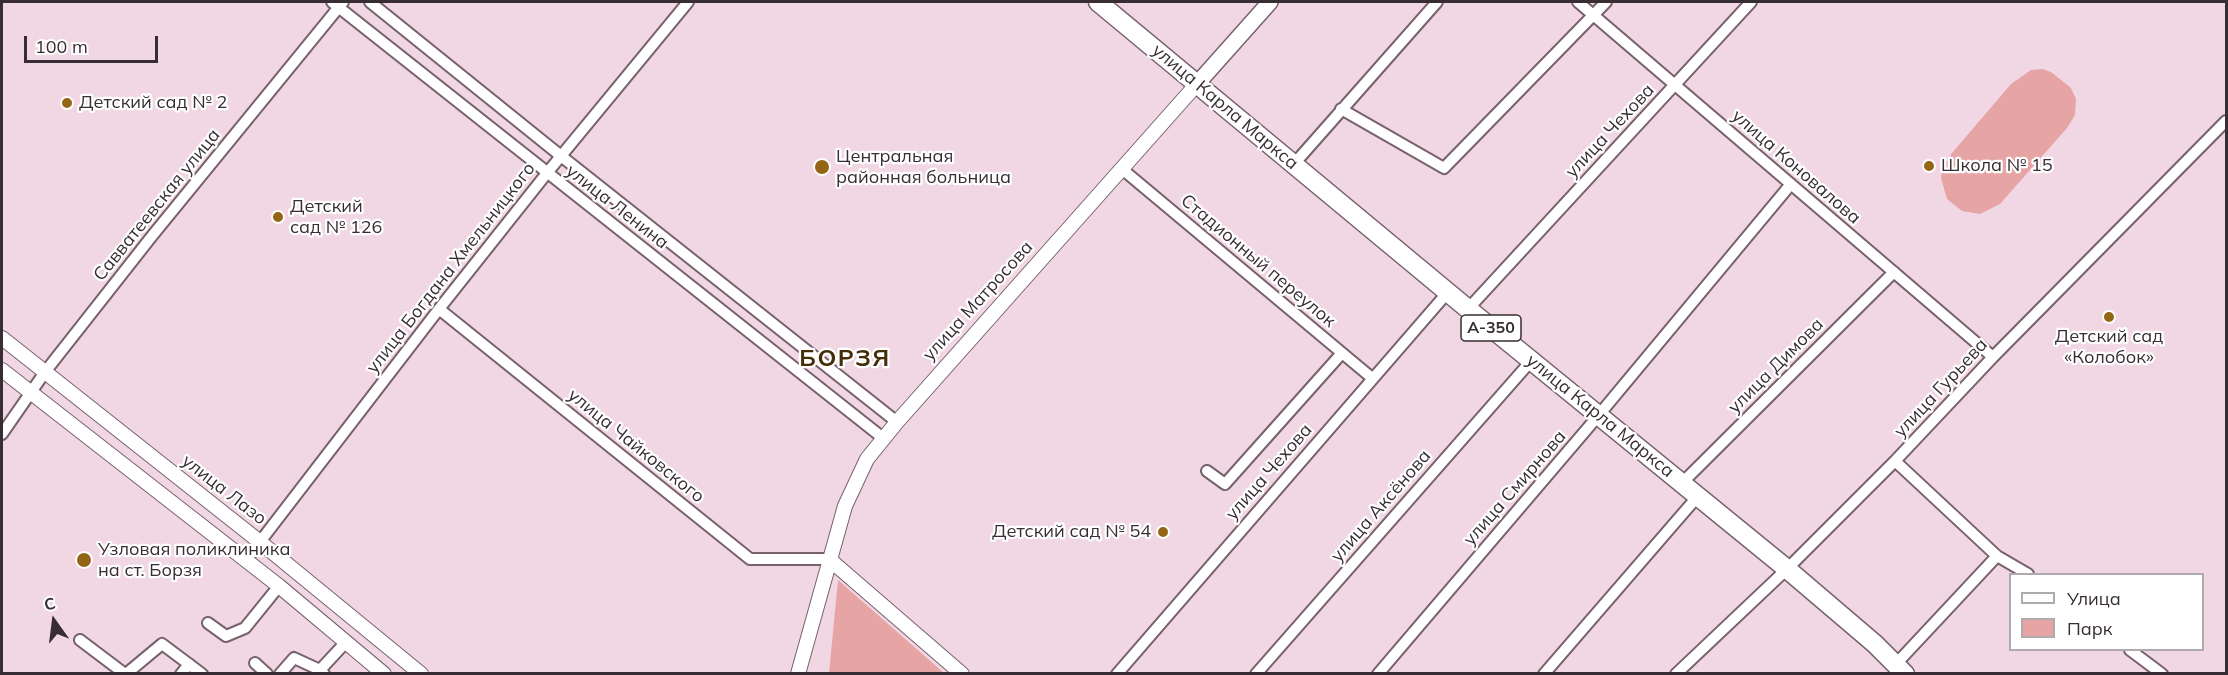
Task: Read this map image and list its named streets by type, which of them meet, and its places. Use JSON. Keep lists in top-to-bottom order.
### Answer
{
  "streets": {
    "highway": ["улица Карла Маркса", "А-350"],
    "main road": ["улица Матросова"],
    "street": [
      "улица Чехова",
      "улица Коновалова",
      "Савватеевская улица",
      "улица Ленина",
      "Стадионный переулок",
      "улица Богдана Хмельницкого",
      "улица Димова",
      "улица Гурьева",
      "улица Чайковского",
      "улица Смирнова",
      "улица Лазо",
      "улица Аксёнова"
    ]
  },
  "crossings": [
    ["улица Карла Маркса", "улица Чехова"],
    ["улица Карла Маркса", "улица Матросова"],
    ["улица Карла Маркса", "улица Димова"],
    ["улица Карла Маркса", "улица Гурьева"],
    ["улица Карла Маркса", "улица Смирнова"],
    ["улица Карла Маркса", "улица Аксёнова"],
    ["улица Чехова", "улица Коновалова"],
    ["улица Чехова", "Стадионный переулок"],
    ["улица Коновалова", "улица Димова"],
    ["улица Коновалова", "улица Гурьева"],
    ["улица Коновалова", "улица Смирнова"],
    ["Савватеевская улица", "улица Ленина"],
    ["Савватеевская улица", "улица Лазо"],
    ["улица Ленина", "улица Богдана Хмельницкого"],
    ["улица Ленина", "улица Матросова"],
    ["Стадионный переулок", "улица Матросова"],
    ["улица Богдана Хмельницкого", "улица Чайковского"],
    ["улица Богдана Хмельницкого", "улица Лазо"],
    ["улица Матросова", "улица Чайковского"]
  ],
  "districts": ["БОРЗЯ"],
  "places": [
    "Детский сад № 2",
    "Школа № 15",
    "Центральная районная больница",
    "Детский сад № 126",
    "Детский сад «Колобок»",
    "Детский сад № 54",
    "Узловая поликлиника на ст. Борзя"
  ],
  "legend": ["Улица", "Парк"],
  "scale_bar": "100 m",
  "north": "top"
}
